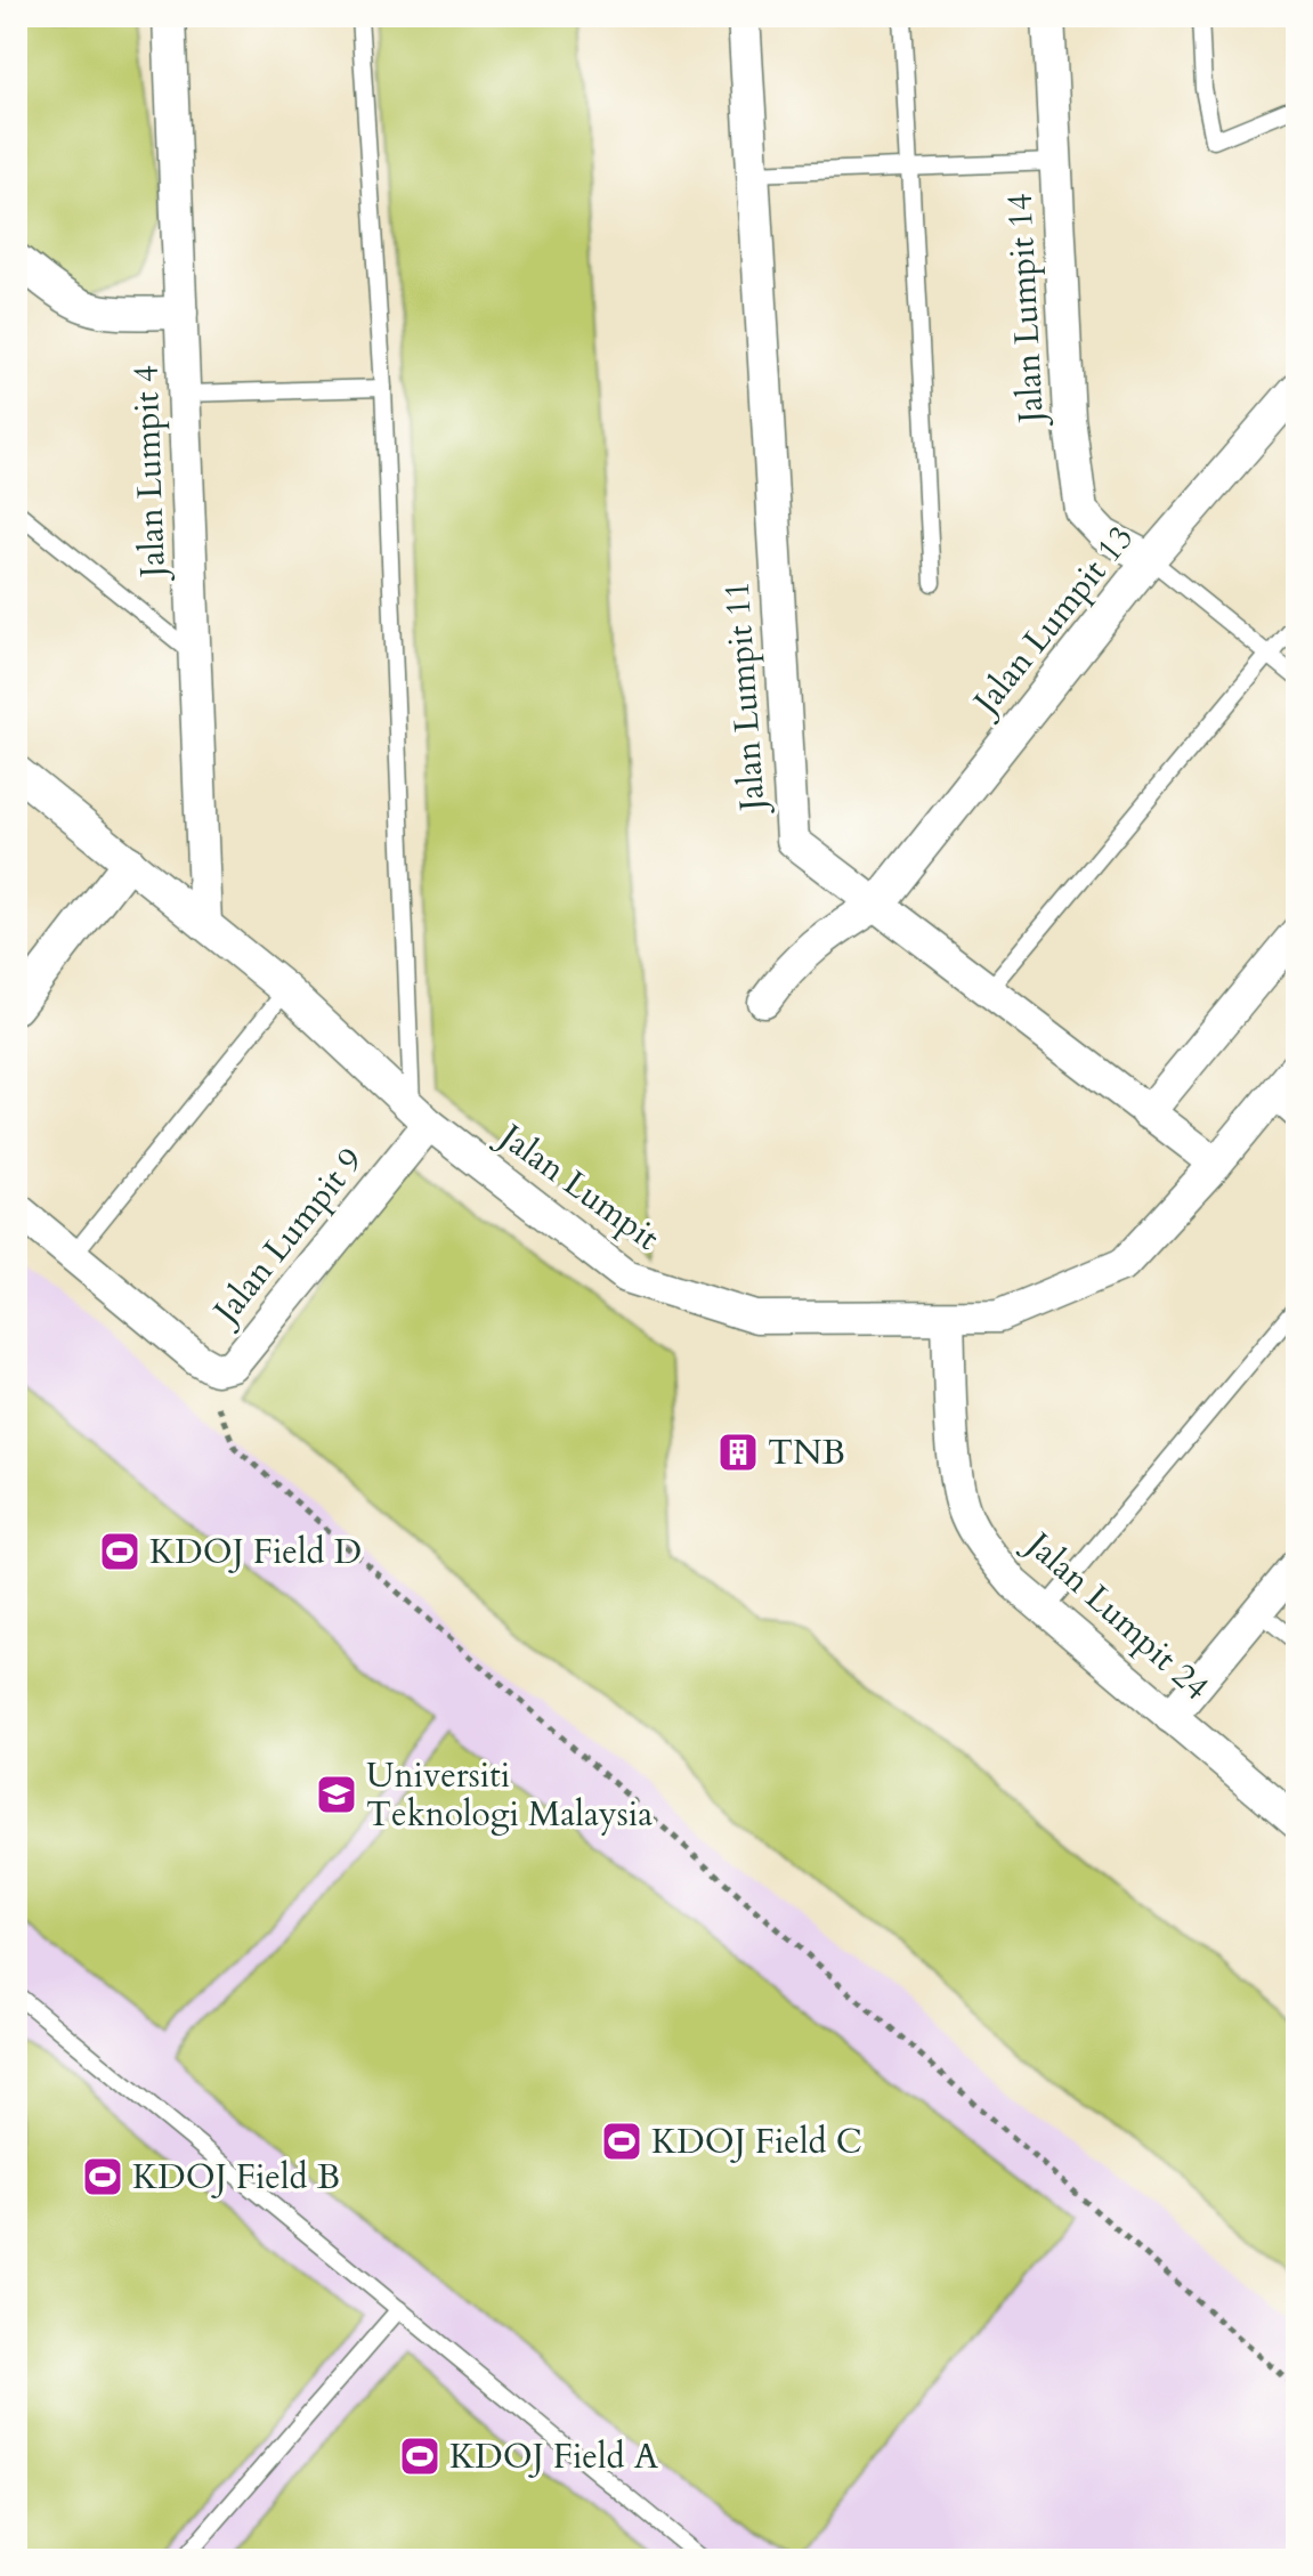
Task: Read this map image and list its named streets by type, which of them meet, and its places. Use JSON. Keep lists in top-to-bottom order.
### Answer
{
  "streets": {
    "street": [
      "Jalan Lumpit 14",
      "Jalan Lumpit 4",
      "Jalan Lumpit 13",
      "Jalan Lumpit 11",
      "Jalan Lumpit",
      "Jalan Lumpit 9",
      "Jalan Lumpit 24"
    ]
  },
  "crossings": [
    ["Jalan Lumpit 14", "Jalan Lumpit 13"],
    ["Jalan Lumpit 4", "Jalan Lumpit"],
    ["Jalan Lumpit 13", "Jalan Lumpit 11"],
    ["Jalan Lumpit 11", "Jalan Lumpit"],
    ["Jalan Lumpit", "Jalan Lumpit 9"],
    ["Jalan Lumpit", "Jalan Lumpit 24"]
  ],
  "places": {
    "building": ["TNB"],
    "sports": [
      "KDOJ Field D",
      "KDOJ Field C",
      "KDOJ Field B",
      "KDOJ Field A"
    ],
    "school or university": ["Universiti Teknologi Malaysia"]
  }
}
